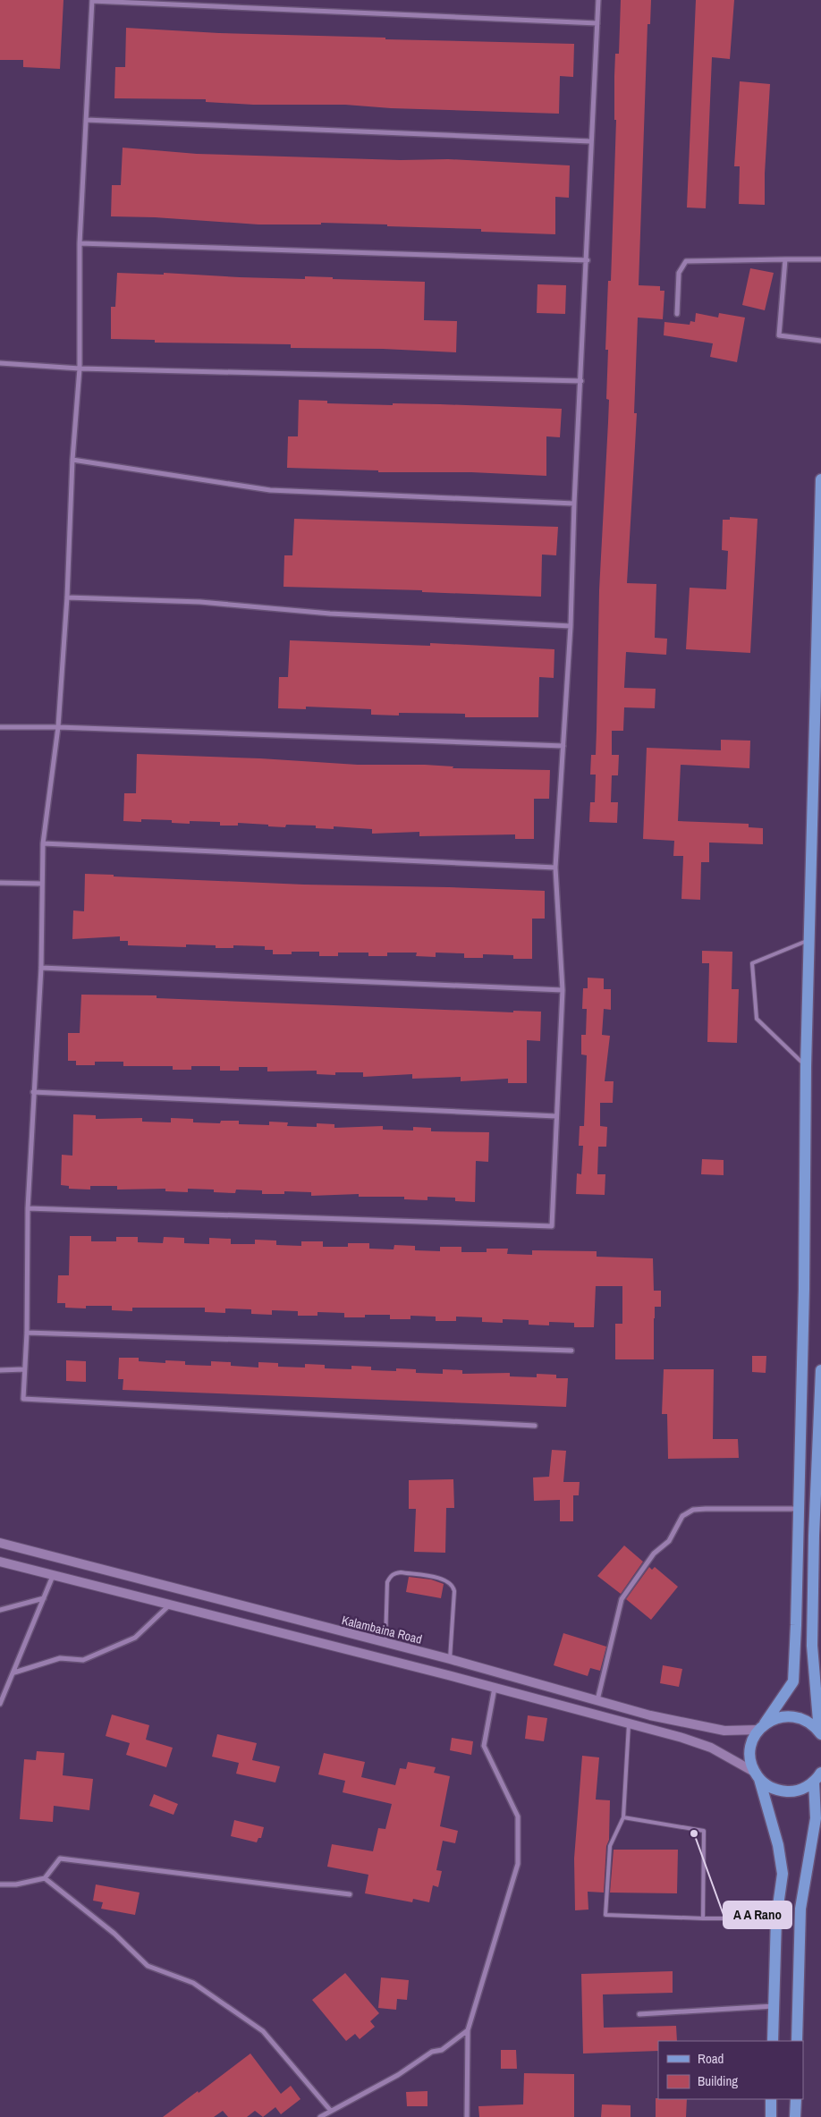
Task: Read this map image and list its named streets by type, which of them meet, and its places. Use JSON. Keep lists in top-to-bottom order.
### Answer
{
  "streets": {
    "main road": ["Kalambaina Road"]
  },
  "places": ["A A Rano"],
  "legend": ["Road", "Building"]
}
